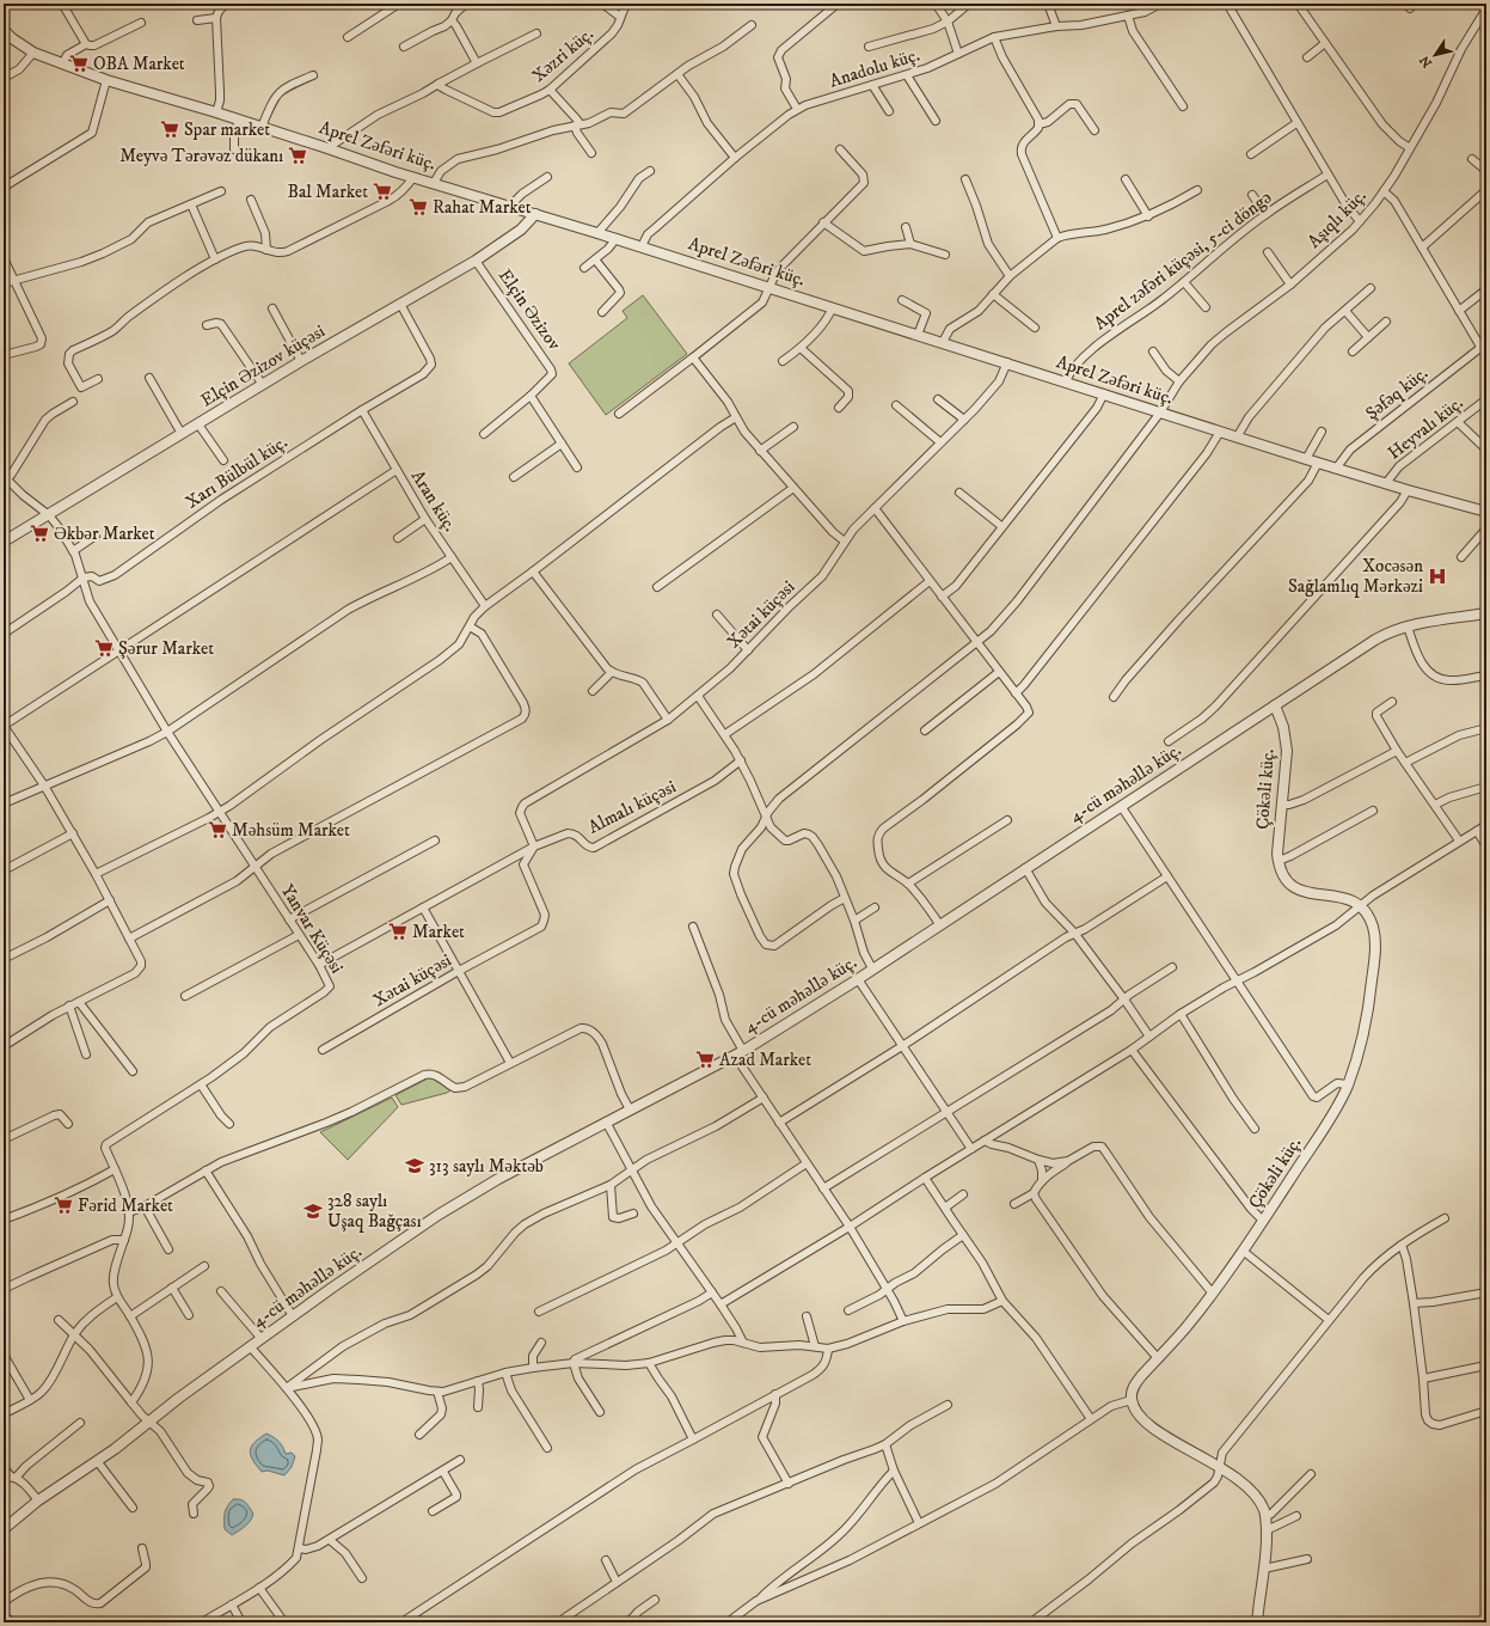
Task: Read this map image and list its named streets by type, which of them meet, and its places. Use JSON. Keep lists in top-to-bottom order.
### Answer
{
  "streets": {
    "street": [
      "Xəzri küç.",
      "Anadolu küç.",
      "Aprel Zəfəri küç.",
      "Aşıqlı küç.",
      "Aprel zəfəri küçəsi, 5-ci döngə",
      "Elçin Əzizov",
      "Elçin Əzizov küçəsi",
      "Şəfəq küç.",
      "Heyvalı küç.",
      "Xarı Bülbül küç.",
      "Aran küç.",
      "Xətai küçəsi",
      "4-cü məhəllə küç.",
      "Çökəli küç.",
      "Almalı küçəsi",
      "Yanvar Küçəsi"
    ]
  },
  "crossings": [
    ["Anadolu küç.", "Aprel Zəfəri küç."],
    ["Aprel Zəfəri küç.", "Aşıqlı küç."],
    ["Aprel Zəfəri küç.", "Aprel zəfəri küçəsi, 5-ci döngə"],
    ["Aprel Zəfəri küç.", "Elçin Əzizov küçəsi"],
    ["Aprel Zəfəri küç.", "Şəfəq küç."],
    ["Aprel Zəfəri küç.", "Heyvalı küç."],
    ["Aprel Zəfəri küç.", "Xətai küçəsi"],
    ["Aşıqlı küç.", "Şəfəq küç."],
    ["Elçin Əzizov", "Elçin Əzizov küçəsi"],
    ["Elçin Əzizov küçəsi", "Xarı Bülbül küç."],
    ["Elçin Əzizov küçəsi", "Yanvar Küçəsi"],
    ["Xarı Bülbül küç.", "Aran küç."],
    ["Xarı Bülbül küç.", "Yanvar Küçəsi"],
    ["Xətai küçəsi", "Almalı küçəsi"],
    ["4-cü məhəllə küç.", "Çökəli küç."]
  ],
  "places": {
    "supermarket": [
      "OBA Market",
      "Spar market",
      "Meyvə Tərəvəz dükanı",
      "Bal Market",
      "Rahat Market",
      "Əkbər Market",
      "Şərur Market",
      "Məhsüm Market",
      "Market",
      "Azad Market",
      "Fərid Market"
    ],
    "hospital": ["Xocəsən Sağlamlıq Mərkəzi"],
    "school or university": ["313 saylı Məktəb", "328 saylı Uşaq Bağçası"]
  },
  "north": "bottom left"
}
